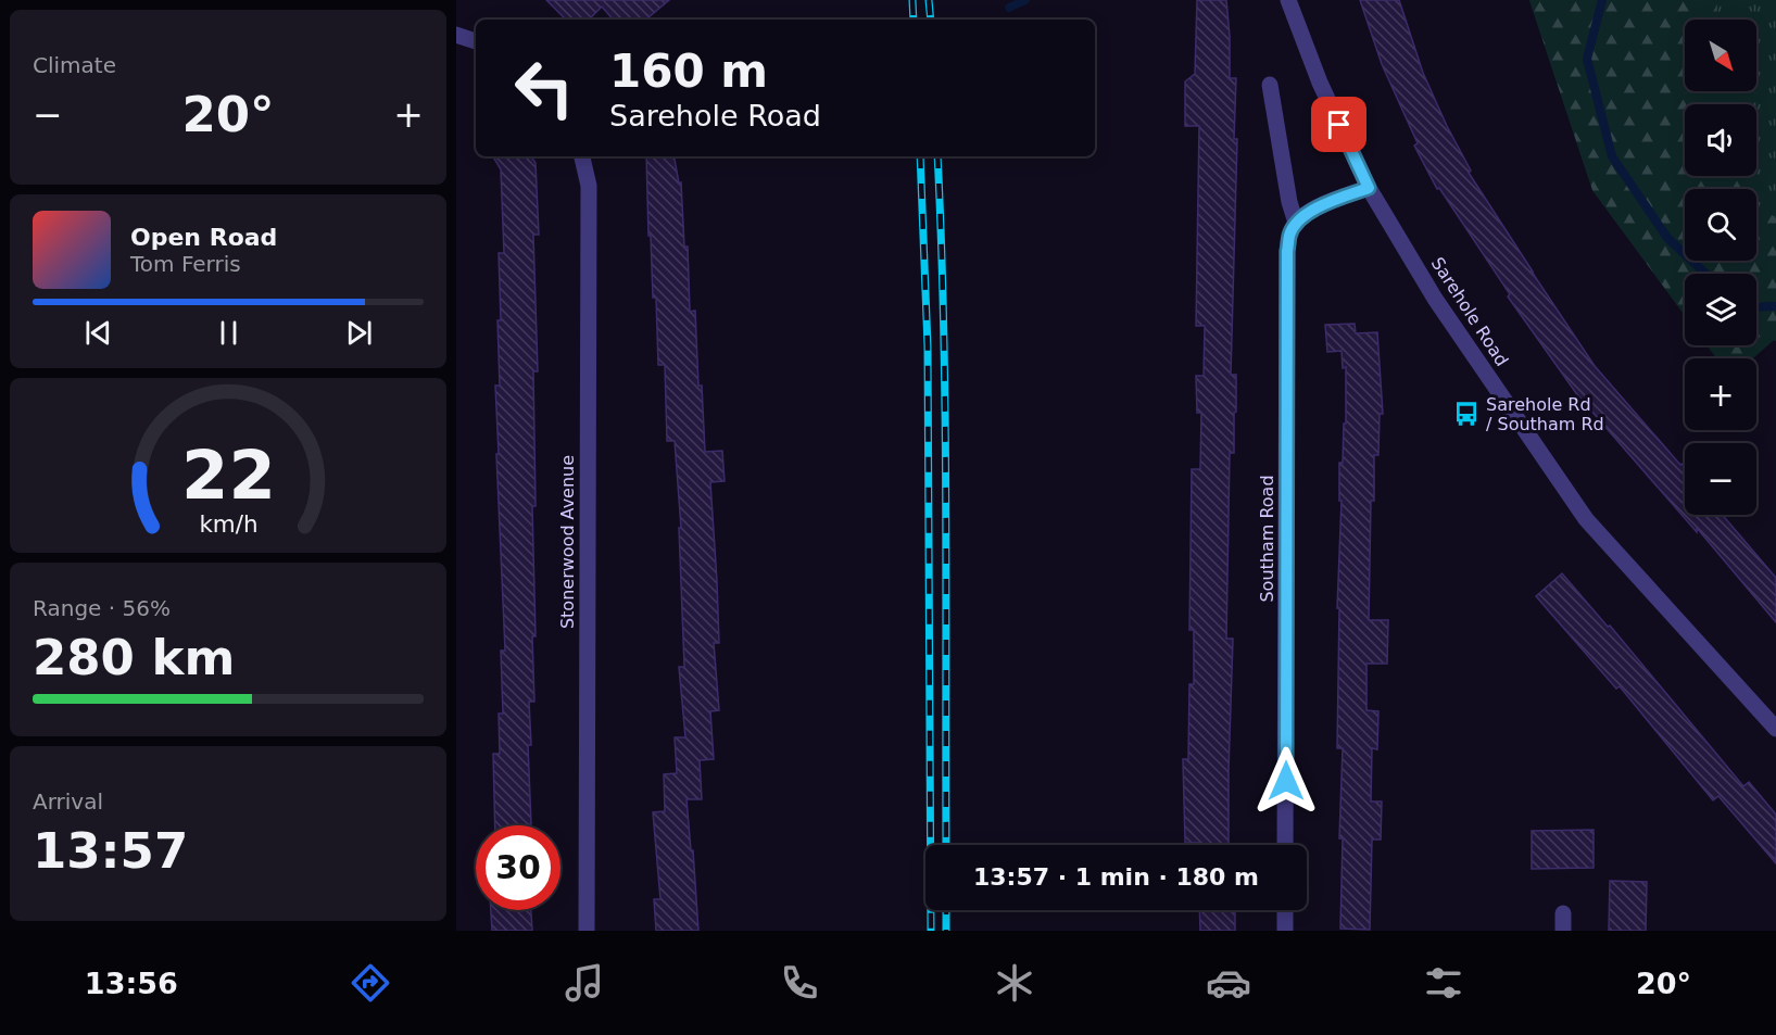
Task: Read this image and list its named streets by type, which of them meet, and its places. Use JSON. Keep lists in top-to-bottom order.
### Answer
{
  "streets": {
    "street": ["Sarehole Road", "Southam Road", "Stonerwood Avenue"]
  },
  "places": {
    "bus stop": ["Sarehole Rd / Southam Rd"]
  },
  "north": "bottom right",
  "page": {
    "tile": [
      "Climate",
      ["Range · 56%", "280 km"],
      ["Arrival", "13:57"]
    ],
    "map_buttons": ["+", "−"],
    "turn": ["160 m", "Sarehole Road"],
    "heat": ["−", "20°", "+"],
    "song": ["Open Road", "Tom Ferris"],
    "limit": "30",
    "trip": "13:57 · 1 min · 180 m",
    "tabs": ["13:56", "20°"],
    "gauge": ["22", "km/h"]
  }
}
